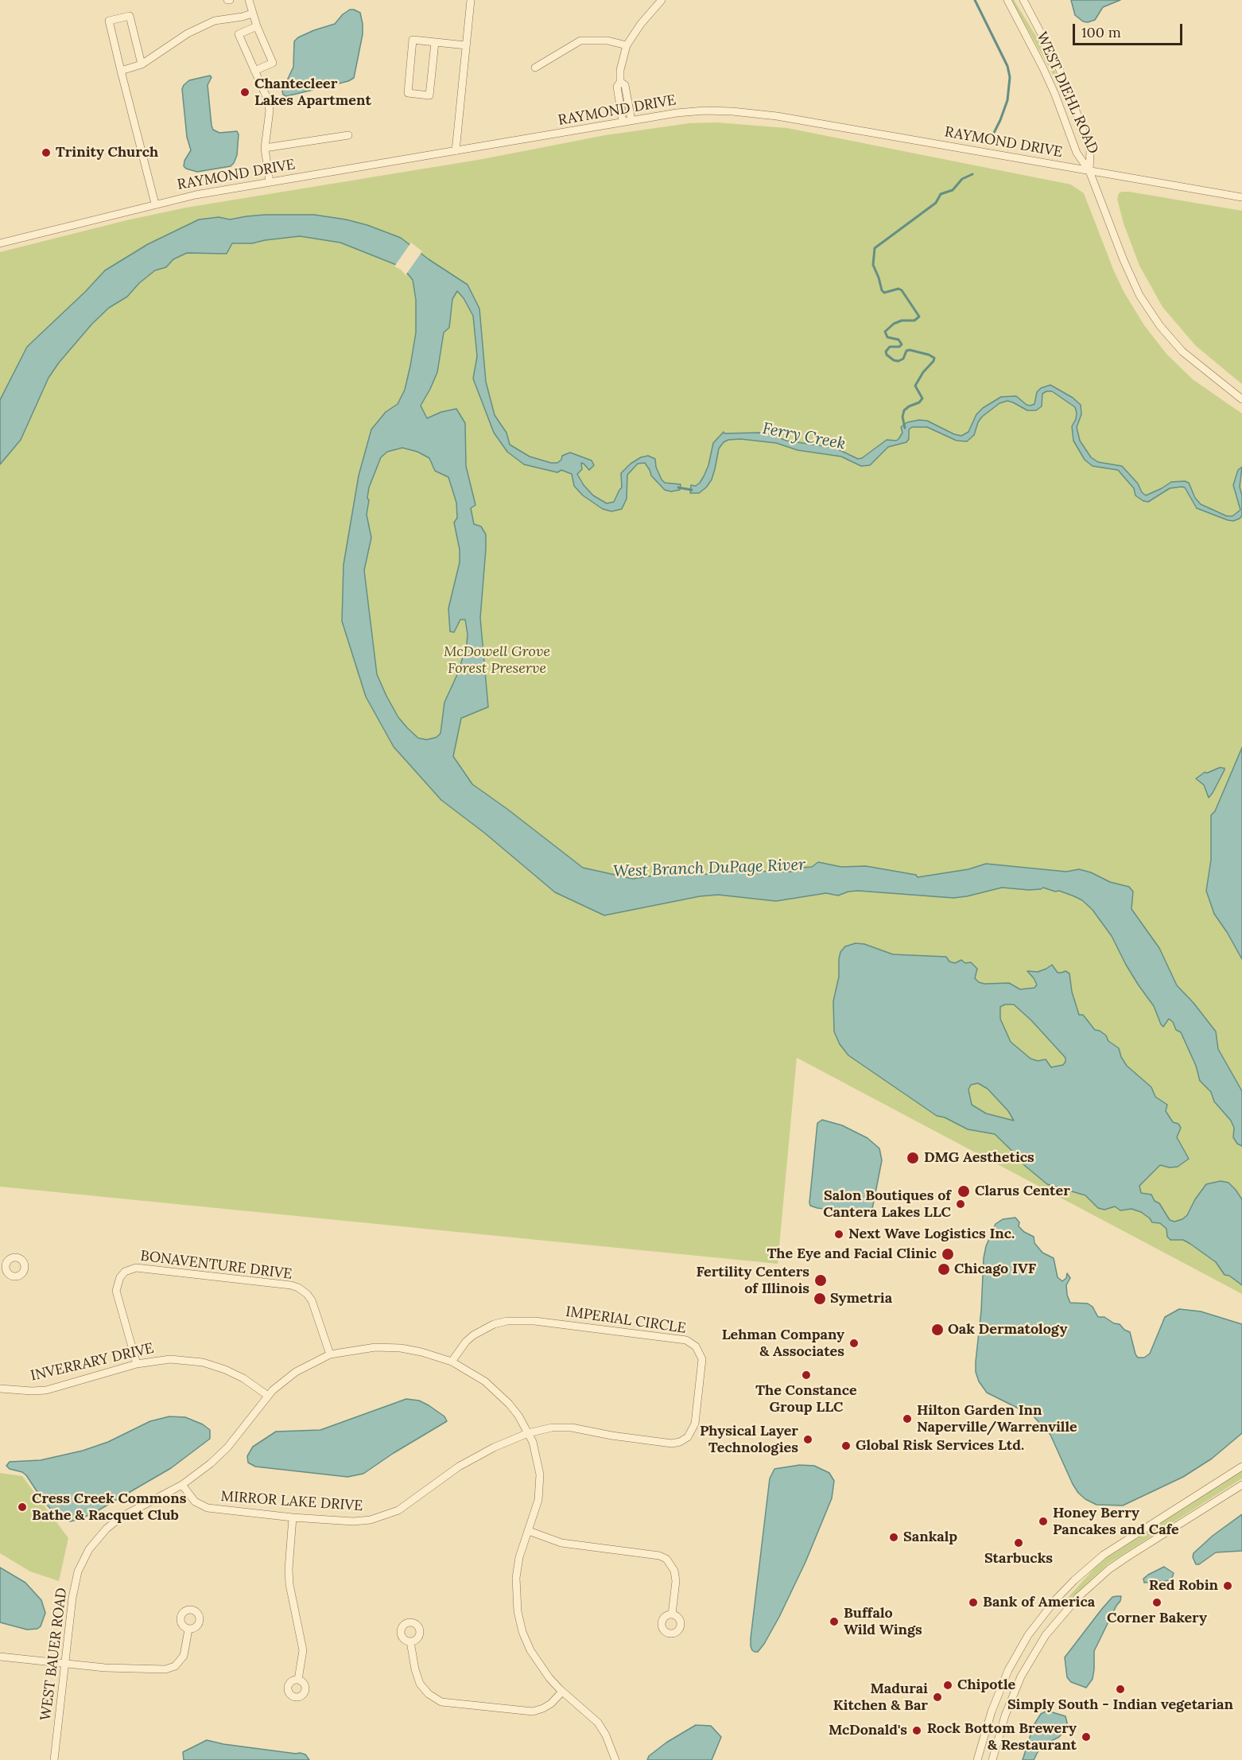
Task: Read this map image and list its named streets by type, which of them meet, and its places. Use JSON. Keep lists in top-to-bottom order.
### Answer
{
  "streets": {
    "street": [
      "WEST DIEHL ROAD",
      "RAYMOND DRIVE",
      "BONAVENTURE DRIVE",
      "IMPERIAL CIRCLE",
      "INVERRARY DRIVE",
      "MIRROR LAKE DRIVE",
      "WEST BAUER ROAD"
    ]
  },
  "crossings": [
    ["WEST DIEHL ROAD", "RAYMOND DRIVE"],
    ["BONAVENTURE DRIVE", "INVERRARY DRIVE"],
    ["BONAVENTURE DRIVE", "WEST BAUER ROAD"],
    ["IMPERIAL CIRCLE", "MIRROR LAKE DRIVE"],
    ["IMPERIAL CIRCLE", "WEST BAUER ROAD"],
    ["INVERRARY DRIVE", "WEST BAUER ROAD"],
    ["MIRROR LAKE DRIVE", "WEST BAUER ROAD"]
  ],
  "water": ["Ferry Creek", "West Branch DuPage River"],
  "parks": ["McDowell Grove Forest Preserve"],
  "places": [
    "Chantecleer Lakes Apartment",
    "Trinity Church",
    "DMG Aesthetics",
    "Clarus Center",
    "Salon Boutiques of Cantera Lakes LLC",
    "Next Wave Logistics Inc.",
    "The Eye and Facial Clinic",
    "Chicago IVF",
    "Fertility Centers of Illinois",
    "Symetria",
    "Oak Dermatology",
    "Lehman Company & Associates",
    "The Constance Group LLC",
    "Hilton Garden Inn Naperville/Warrenville",
    "Physical Layer Technologies",
    "Global Risk Services Ltd.",
    "Cress Creek Commons Bathe & Racquet Club",
    "Honey Berry Pancakes and Cafe",
    "Sankalp",
    "Starbucks",
    "Red Robin",
    "Bank of America",
    "Corner Bakery",
    "Buffalo Wild Wings",
    "Chipotle",
    "Simply South - Indian vegetarian",
    "Madurai Kitchen & Bar",
    "McDonald's",
    "Rock Bottom Brewery & Restaurant"
  ],
  "scale_bar": "100 m"
}
